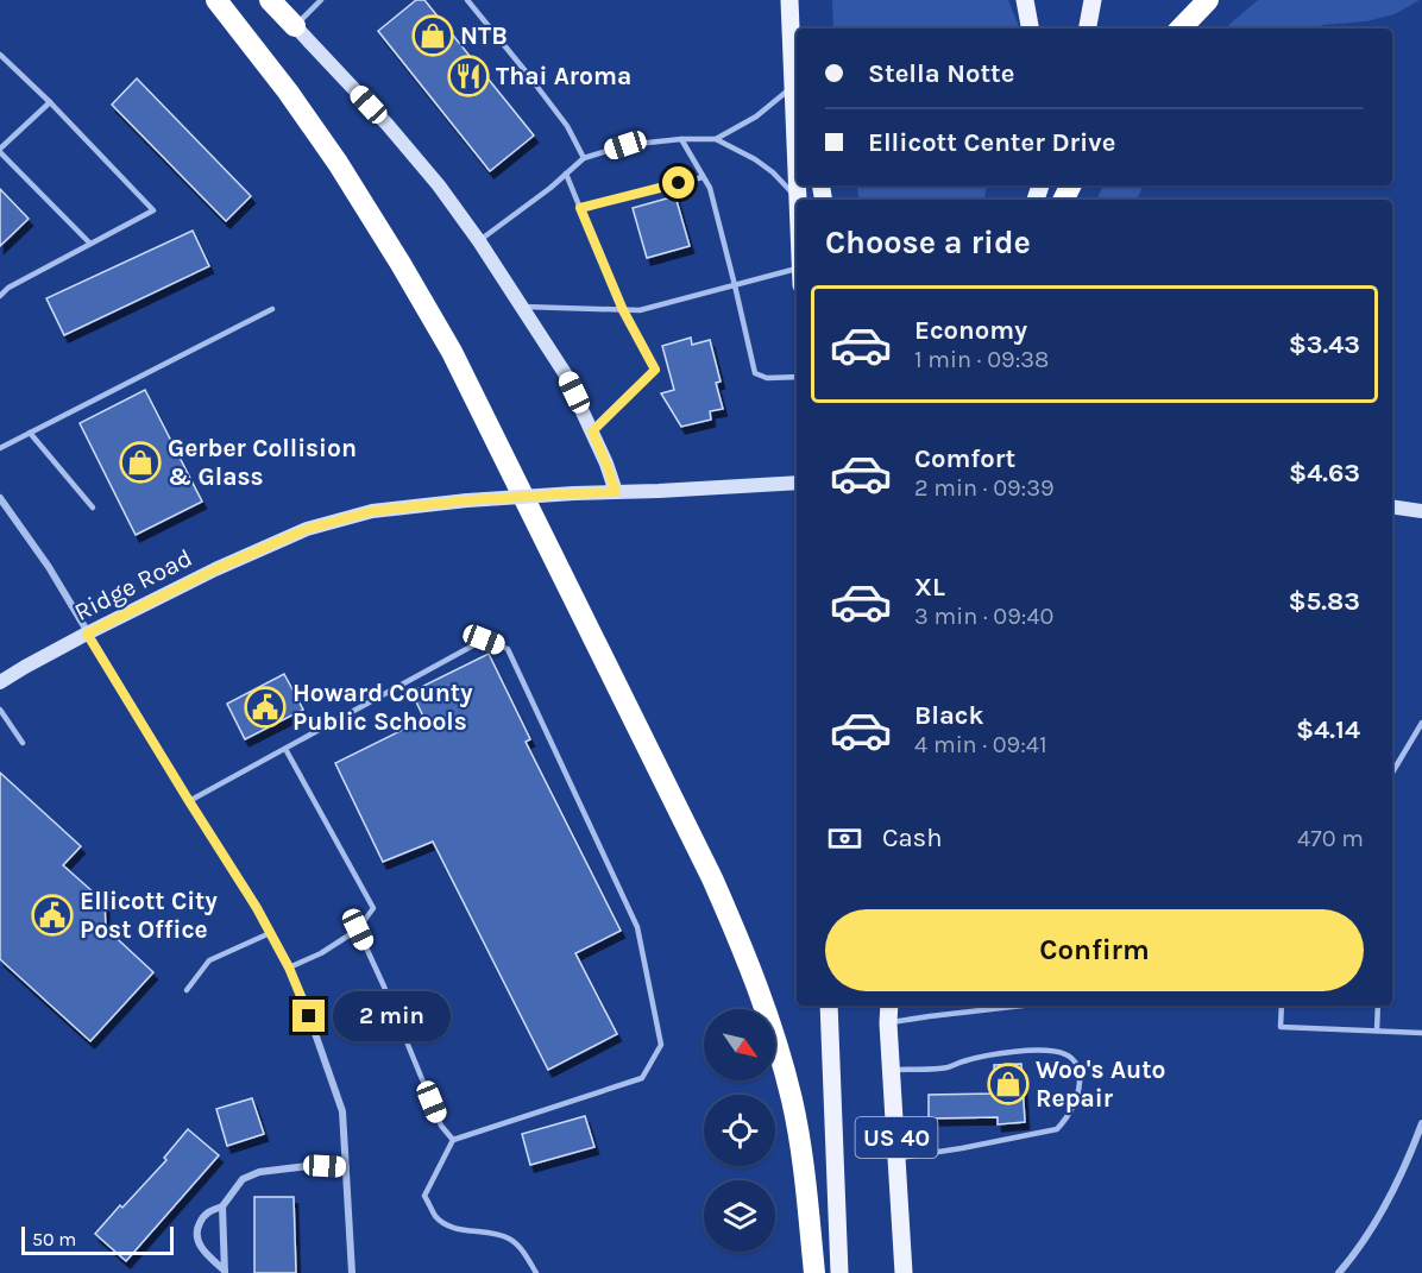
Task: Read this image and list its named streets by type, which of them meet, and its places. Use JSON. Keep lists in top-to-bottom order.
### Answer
{
  "streets": {
    "main road": ["US 40"],
    "street": ["Ridge Road"]
  },
  "places": {
    "shop": ["NTB", "Gerber Collision & Glass", "Woo's Auto Repair"],
    "restaurant": ["Thai Aroma"],
    "public building": ["Howard County Public Schools", "Ellicott City Post Office"]
  },
  "scale_bar": "50 m",
  "north": "bottom right",
  "page": {
    "banner": ["Stella Notte", "Ellicott Center Drive"],
    "heading": "Choose a ride",
    "list": [
      {
        "name": "Economy",
        "note": "1 min · 09:38",
        "value": "$3.43"
      },
      {
        "name": "Comfort",
        "note": "2 min · 09:39",
        "value": "$4.63"
      },
      {
        "name": "XL",
        "note": "3 min · 09:40",
        "value": "$5.83"
      },
      {
        "name": "Black",
        "note": "4 min · 09:41",
        "value": "$4.14"
      }
    ],
    "pay": ["Cash", "470 m"],
    "buttons": "Confirm",
    "bubble": "2 min",
    "scale": "50 m"
  }
}
